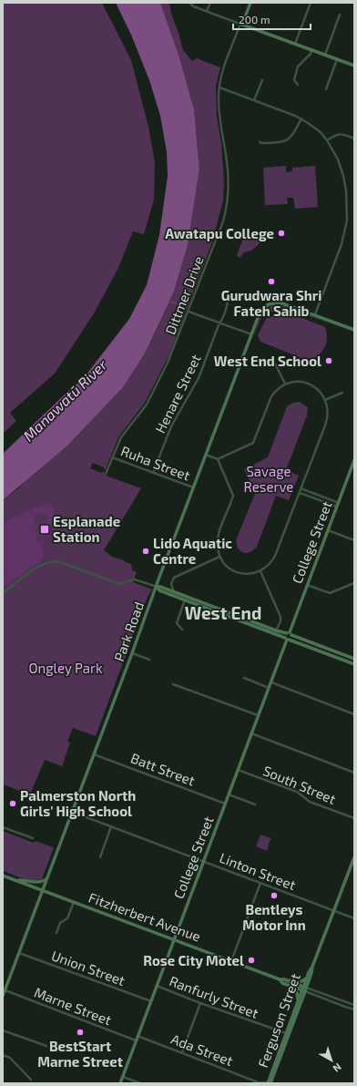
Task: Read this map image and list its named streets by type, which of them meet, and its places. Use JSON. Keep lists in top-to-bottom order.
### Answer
{
  "streets": {
    "main road": [
      "College Street",
      "Park Road",
      "Fitzherbert Avenue",
      "Ferguson Street"
    ],
    "street": [
      "Dittmer Drive",
      "Henare Street",
      "Ruha Street",
      "Batt Street",
      "South Street",
      "Linton Street",
      "Union Street",
      "Ranfurly Street",
      "Marne Street",
      "Ada Street"
    ]
  },
  "crossings": [
    ["Dittmer Drive", "Ruha Street"],
    ["Henare Street", "Ruha Street"],
    ["Ruha Street", "Park Road"],
    ["College Street", "Batt Street"],
    ["College Street", "South Street"],
    ["College Street", "Linton Street"],
    ["College Street", "Fitzherbert Avenue"],
    ["College Street", "Union Street"],
    ["College Street", "Ranfurly Street"],
    ["College Street", "Marne Street"],
    ["College Street", "Ada Street"],
    ["Park Road", "Batt Street"],
    ["Park Road", "Linton Street"],
    ["Park Road", "Fitzherbert Avenue"],
    ["Park Road", "Union Street"],
    ["Park Road", "Marne Street"],
    ["Linton Street", "Ferguson Street"],
    ["Fitzherbert Avenue", "Ferguson Street"],
    ["Ranfurly Street", "Ferguson Street"],
    ["Marne Street", "Ada Street"],
    ["Ferguson Street", "Ada Street"]
  ],
  "districts": ["West End"],
  "water": ["Manawatū River"],
  "parks": ["Savage Reserve", "Ongley Park"],
  "places": {
    "other": [
      "Awatapu College",
      "Gurudwara Shri Fateh Sahib",
      "West End School",
      "Lido Aquatic Centre",
      "Palmerston North Girls' High School",
      "Bentleys Motor Inn",
      "Rose City Motel",
      "BestStart Marne Street"
    ],
    "transit": ["Esplanade Station"]
  },
  "scale_bar": "200 m",
  "north": "bottom right"
}
